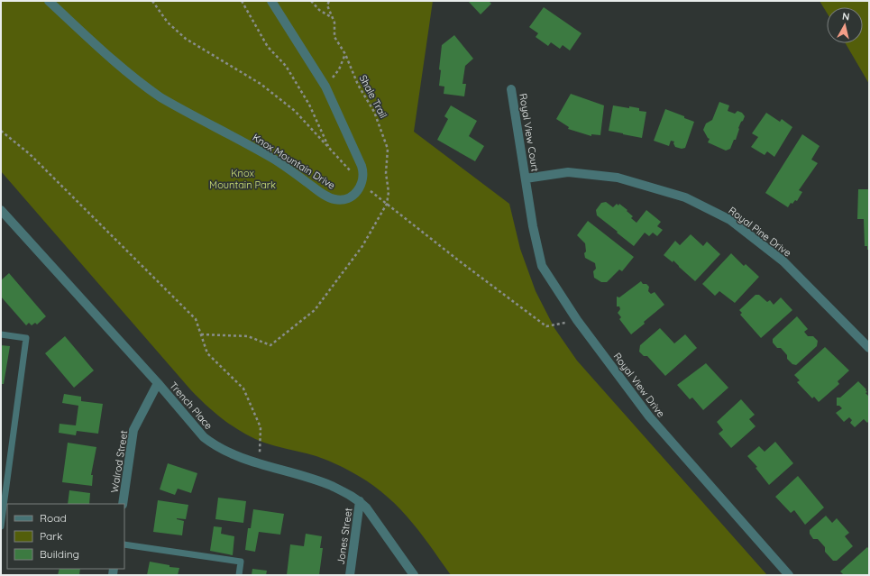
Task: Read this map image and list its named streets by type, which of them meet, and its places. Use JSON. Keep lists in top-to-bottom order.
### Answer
{
  "streets": {
    "street": [
      "Royal View Court",
      "Knox Mountain Drive",
      "Royal Pine Drive",
      "Royal View Drive",
      "Trench Place",
      "Walrod Street",
      "Jones Street"
    ],
    "path": ["Shale Trail"]
  },
  "crossings": [
    ["Royal View Court", "Royal Pine Drive"],
    ["Royal View Court", "Royal View Drive"],
    ["Royal Pine Drive", "Royal View Drive"],
    ["Trench Place", "Walrod Street"],
    ["Trench Place", "Jones Street"]
  ],
  "parks": ["Knox Mountain Park"],
  "legend": ["Road", "Park", "Building"],
  "north": "top"
}
